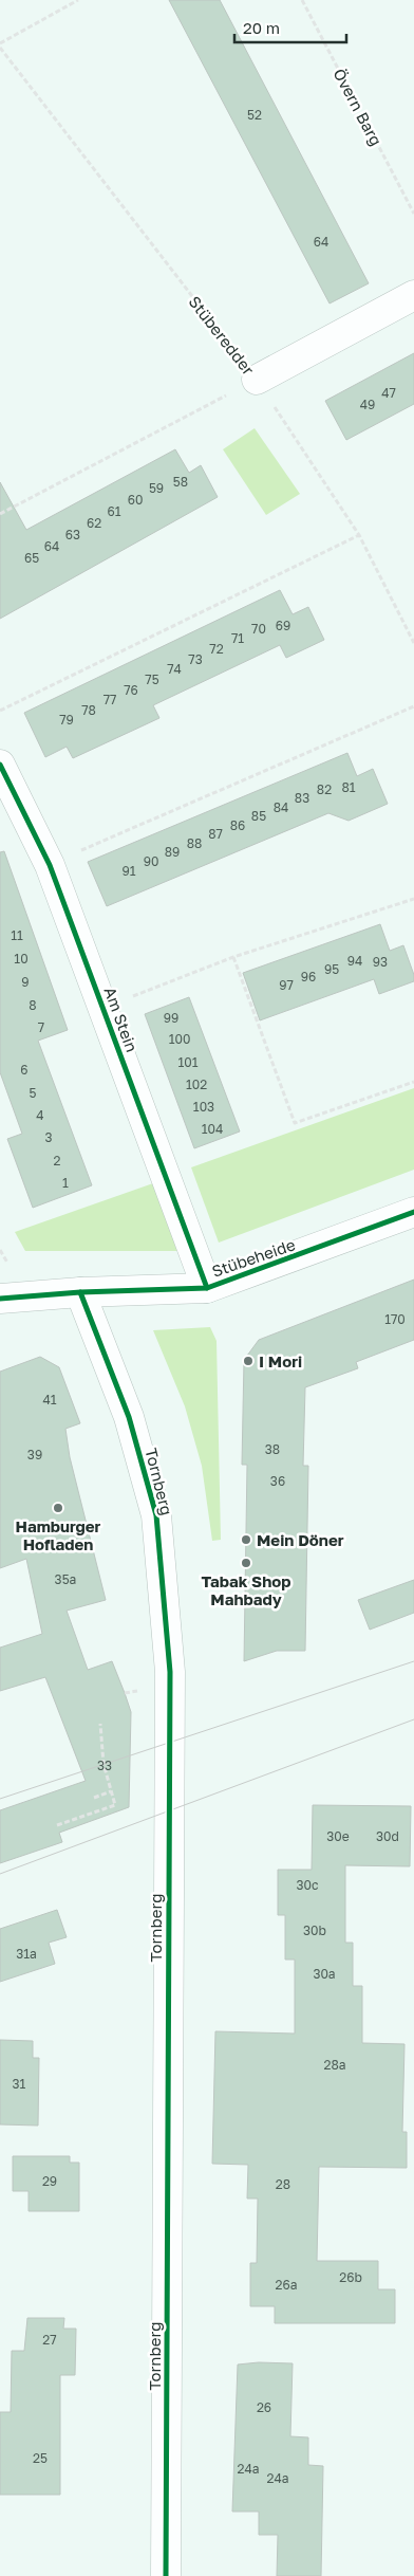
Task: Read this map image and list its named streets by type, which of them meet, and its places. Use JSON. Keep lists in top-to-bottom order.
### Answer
{
  "streets": {
    "street": ["Am Stein", "Stübeheide", "Tornberg"],
    "path": ["Övern Barg", "Stüberedder"]
  },
  "crossings": [
    ["Am Stein", "Stübeheide"],
    ["Stübeheide", "Tornberg"]
  ],
  "places": [
    "I Mori",
    "Hamburger Hofladen",
    "Mein Döner",
    "Tabak Shop Mahbady"
  ],
  "house_numbers": [
    "52",
    "64",
    "47",
    "49",
    "58",
    "59",
    "60",
    "61",
    "62",
    "63",
    "64",
    "65",
    "69",
    "70",
    "71",
    "72",
    "73",
    "74",
    "75",
    "76",
    "77",
    "78",
    "79",
    "81",
    "82",
    "83",
    "84",
    "85",
    "86",
    "87",
    "88",
    "89",
    "90",
    "91",
    "11",
    "10",
    "94",
    "93",
    "95",
    "96",
    "9",
    "97",
    "8",
    "99",
    "7",
    "100",
    "101",
    "6",
    "102",
    "5",
    "103",
    "4",
    "104",
    "3",
    "2",
    "1",
    "170",
    "41",
    "38",
    "39",
    "36",
    "35a",
    "33",
    "30e",
    "30d",
    "30c",
    "30b",
    "31a",
    "30a",
    "28a",
    "31",
    "29",
    "28",
    "26b",
    "26a",
    "27",
    "26",
    "25",
    "24a",
    "24a"
  ],
  "scale_bar": "20 m"
}
